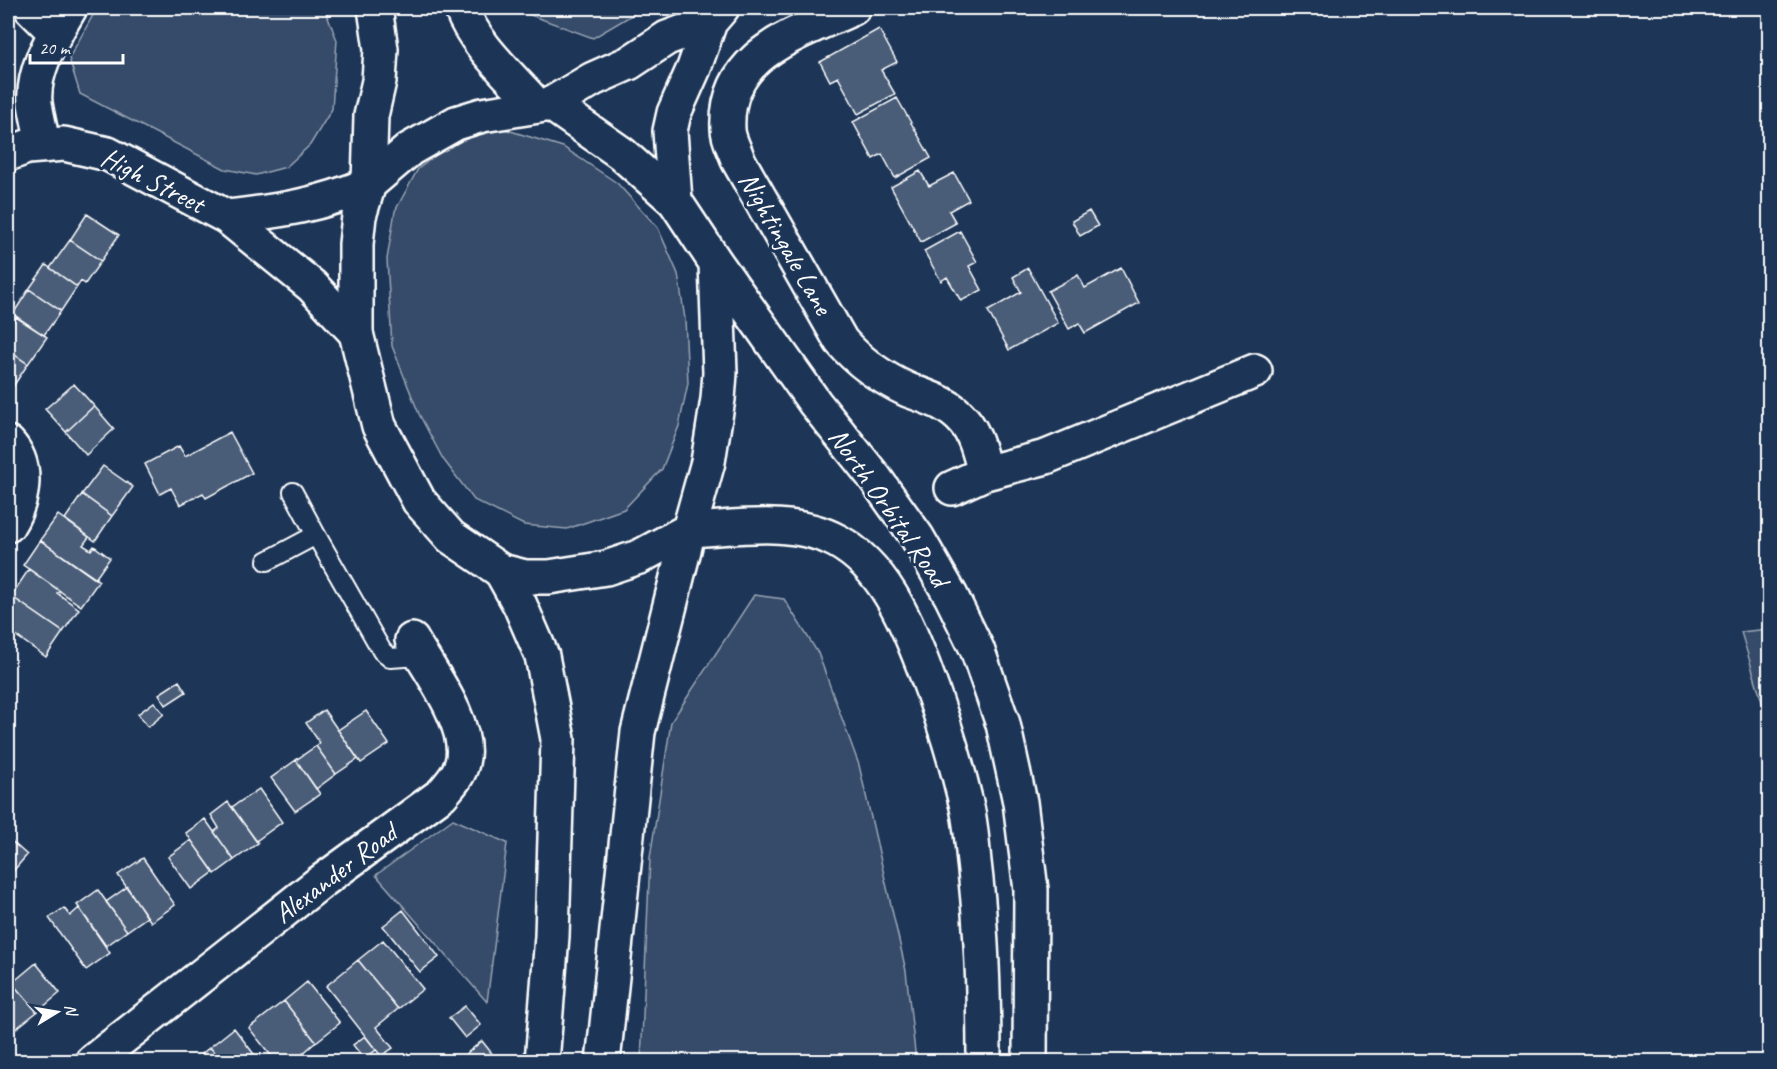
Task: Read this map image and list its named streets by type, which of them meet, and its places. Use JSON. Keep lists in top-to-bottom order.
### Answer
{
  "streets": {
    "main road": [
      "High Street",
      "Nightingale Lane",
      "North Orbital Road",
      "Alexander Road"
    ]
  },
  "scale_bar": "20 m",
  "north": "right"
}
